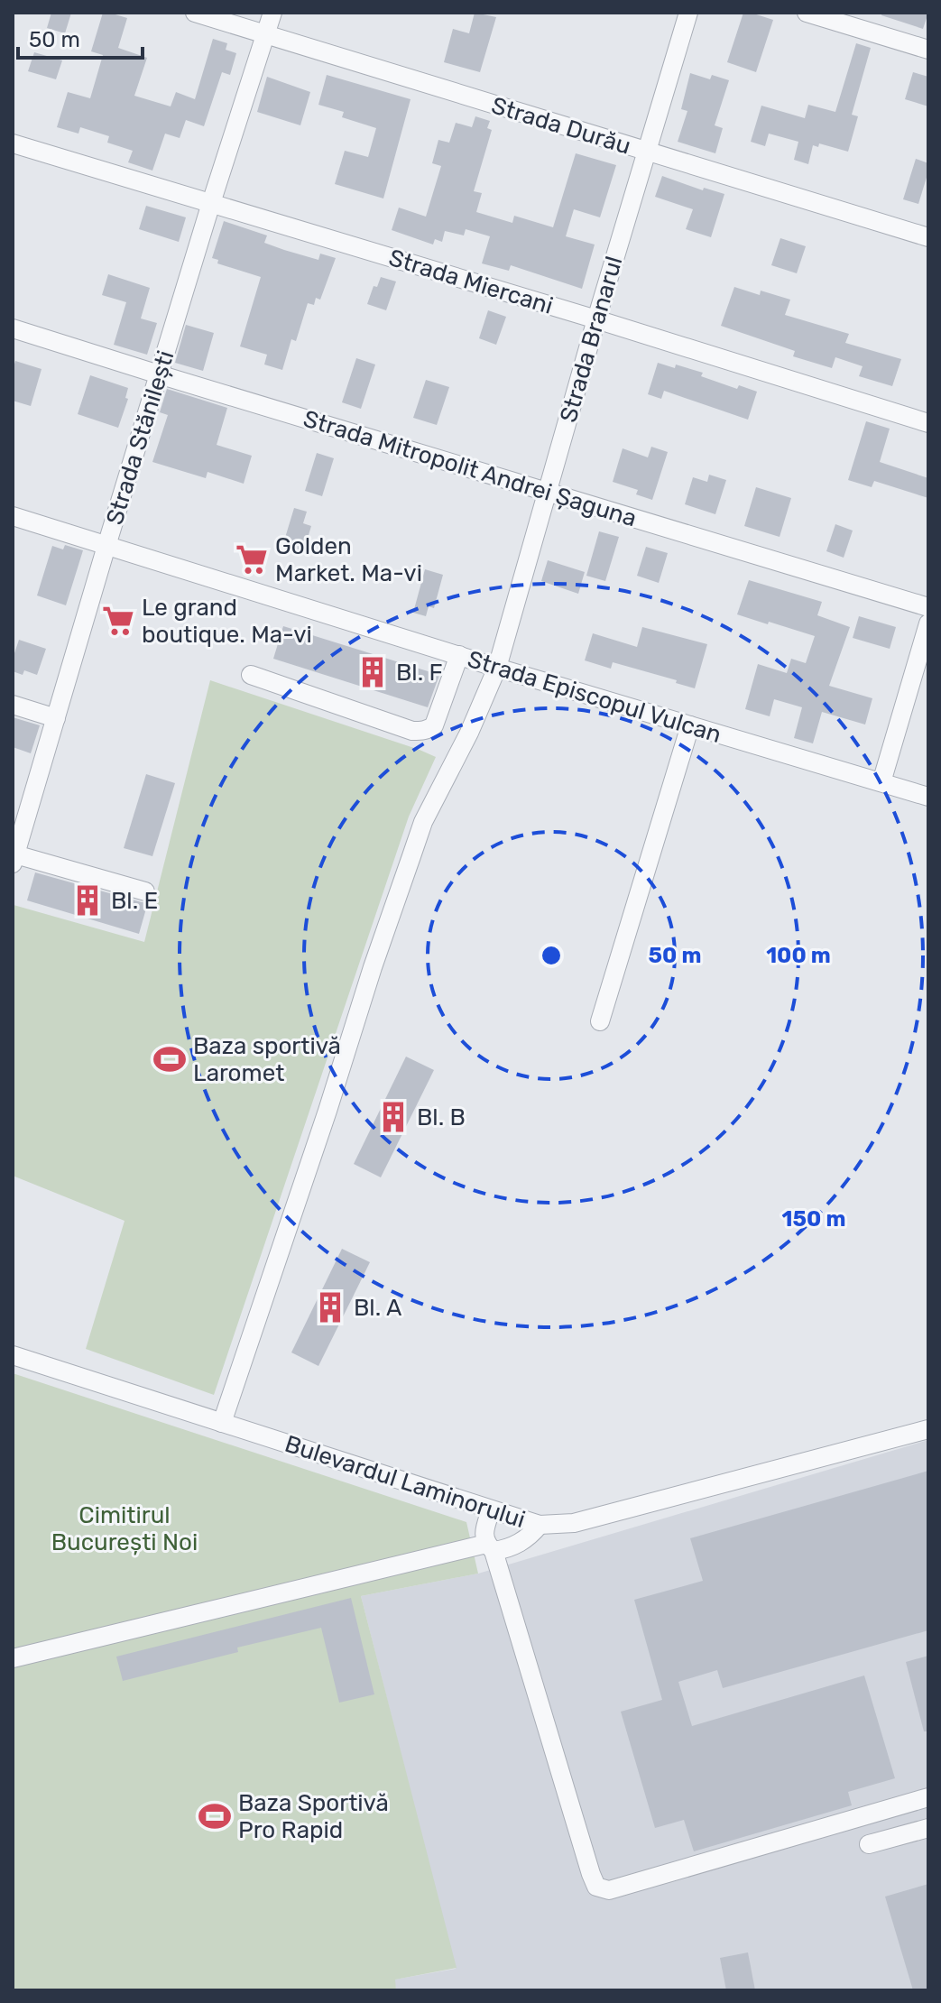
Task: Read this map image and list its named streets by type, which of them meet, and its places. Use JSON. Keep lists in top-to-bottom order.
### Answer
{
  "streets": {
    "street": [
      "Strada Durău",
      "Strada Miercani",
      "Strada Branarul",
      "Strada Stănilești",
      "Strada Mitropolit Andrei Șaguna",
      "Strada Episcopul Vulcan",
      "Bulevardul Laminorului"
    ]
  },
  "crossings": [
    ["Strada Durău", "Strada Branarul"],
    ["Strada Durău", "Strada Stănilești"],
    ["Strada Miercani", "Strada Branarul"],
    ["Strada Miercani", "Strada Stănilești"],
    ["Strada Branarul", "Strada Mitropolit Andrei Șaguna"],
    ["Strada Branarul", "Strada Episcopul Vulcan"],
    ["Strada Branarul", "Bulevardul Laminorului"],
    ["Strada Stănilești", "Strada Mitropolit Andrei Șaguna"],
    ["Strada Stănilești", "Strada Episcopul Vulcan"]
  ],
  "parks": ["Cimitirul București Noi"],
  "places": {
    "supermarket": ["Golden Market. Ma-vi", "Le grand boutique. Ma-vi"],
    "building": [
      "Bl. F",
      "Bl. E",
      "Bl. B",
      "Bl. A"
    ],
    "sports": ["Baza sportivă Laromet", "Baza Sportivă Pro Rapid"]
  },
  "scale_bar": "50 m",
  "rings": ["50 m", "100 m", "150 m"]
}
